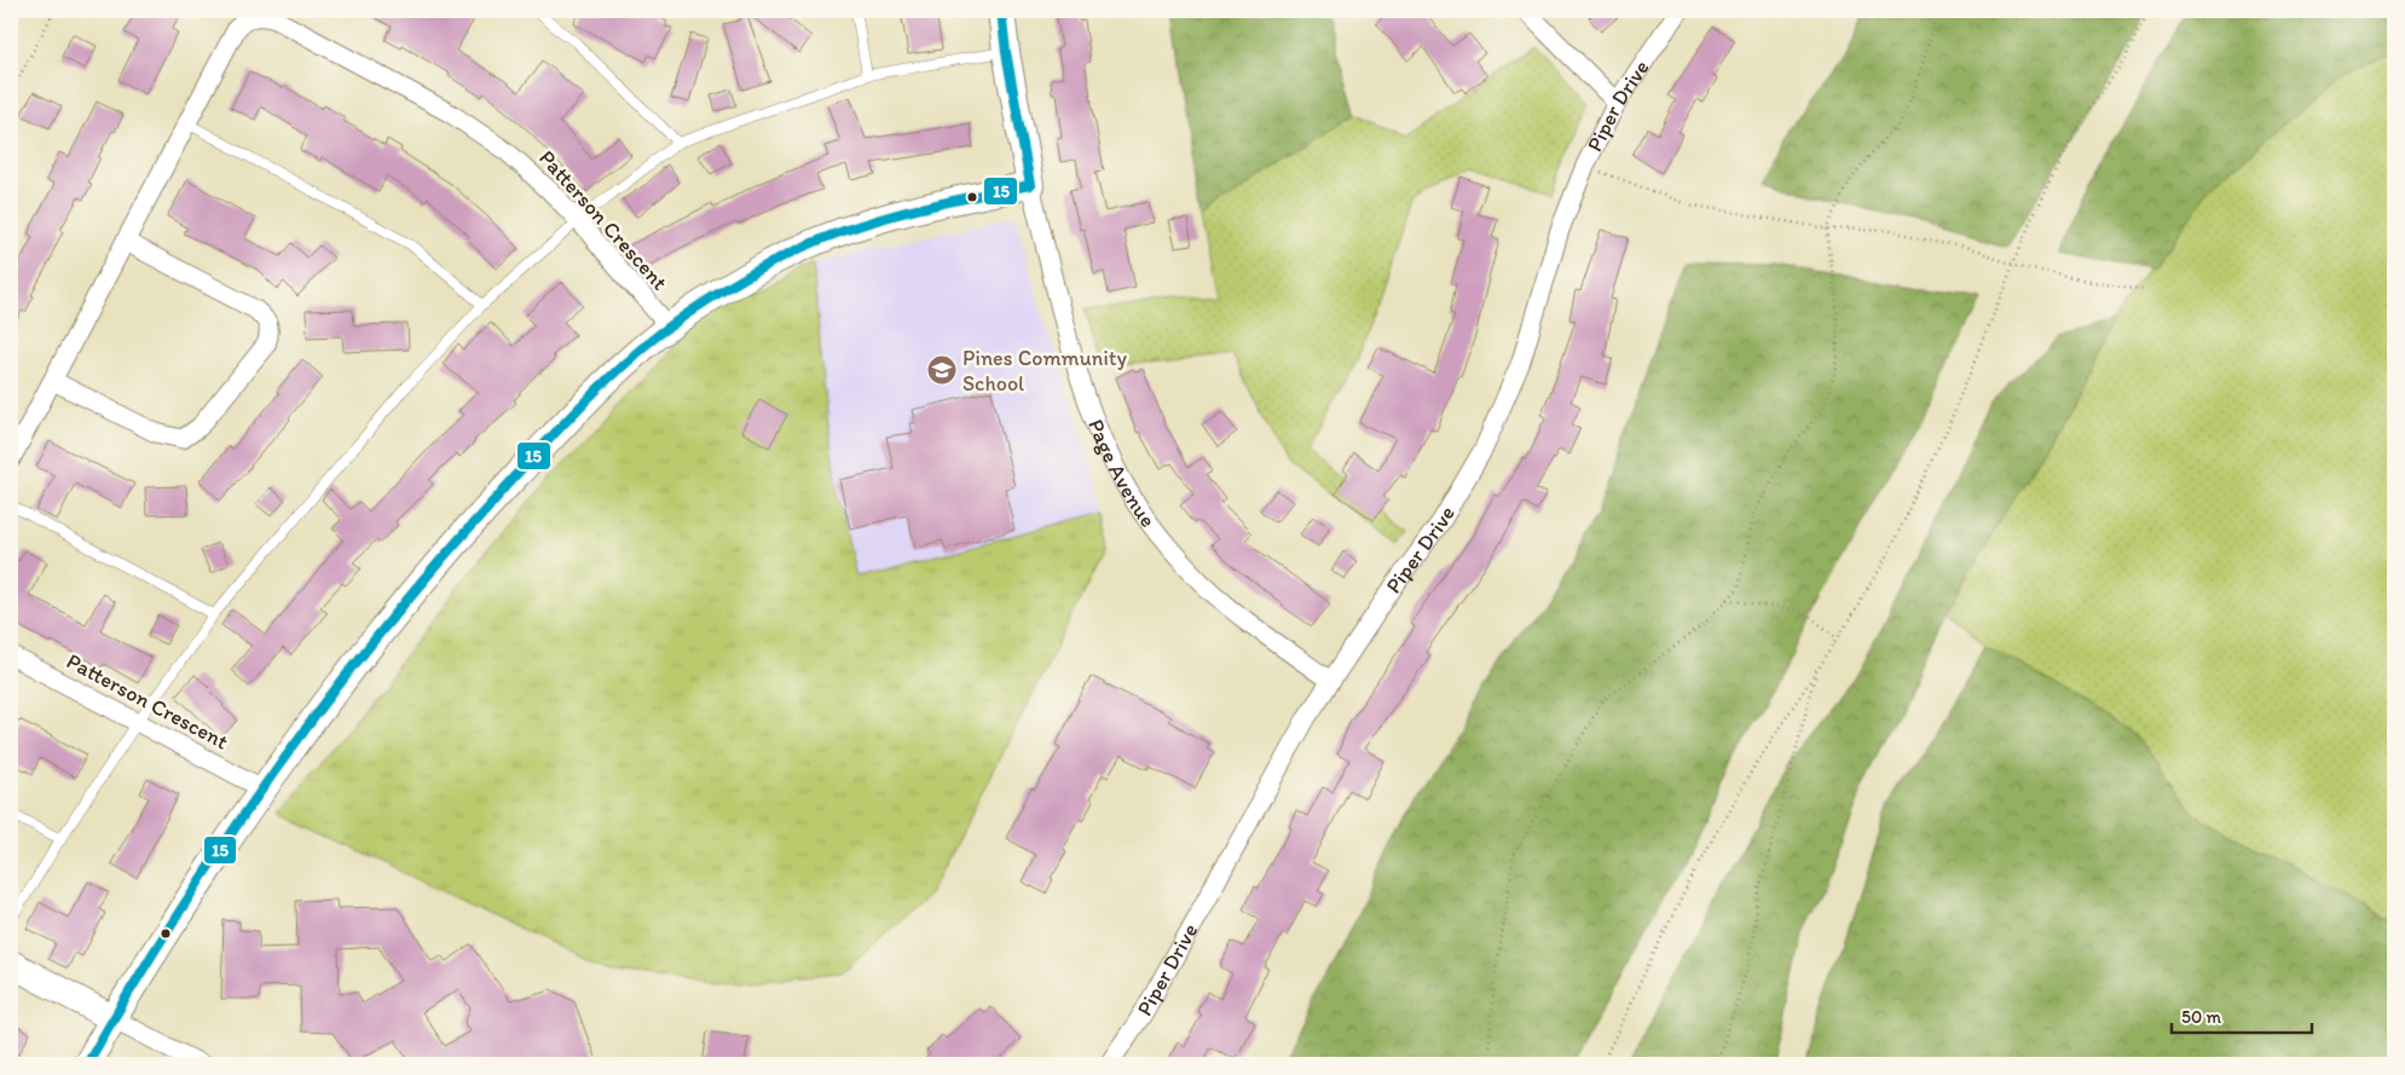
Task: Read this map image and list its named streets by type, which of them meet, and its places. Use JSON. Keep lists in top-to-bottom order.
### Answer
{
  "streets": {
    "street": ["Piper Drive", "Patterson Crescent", "Page Avenue"]
  },
  "crossings": [
    ["Piper Drive", "Page Avenue"]
  ],
  "places": {
    "school or university": ["Pines Community School"]
  },
  "lines": ["transit line 15"],
  "scale_bar": "50 m"
}
